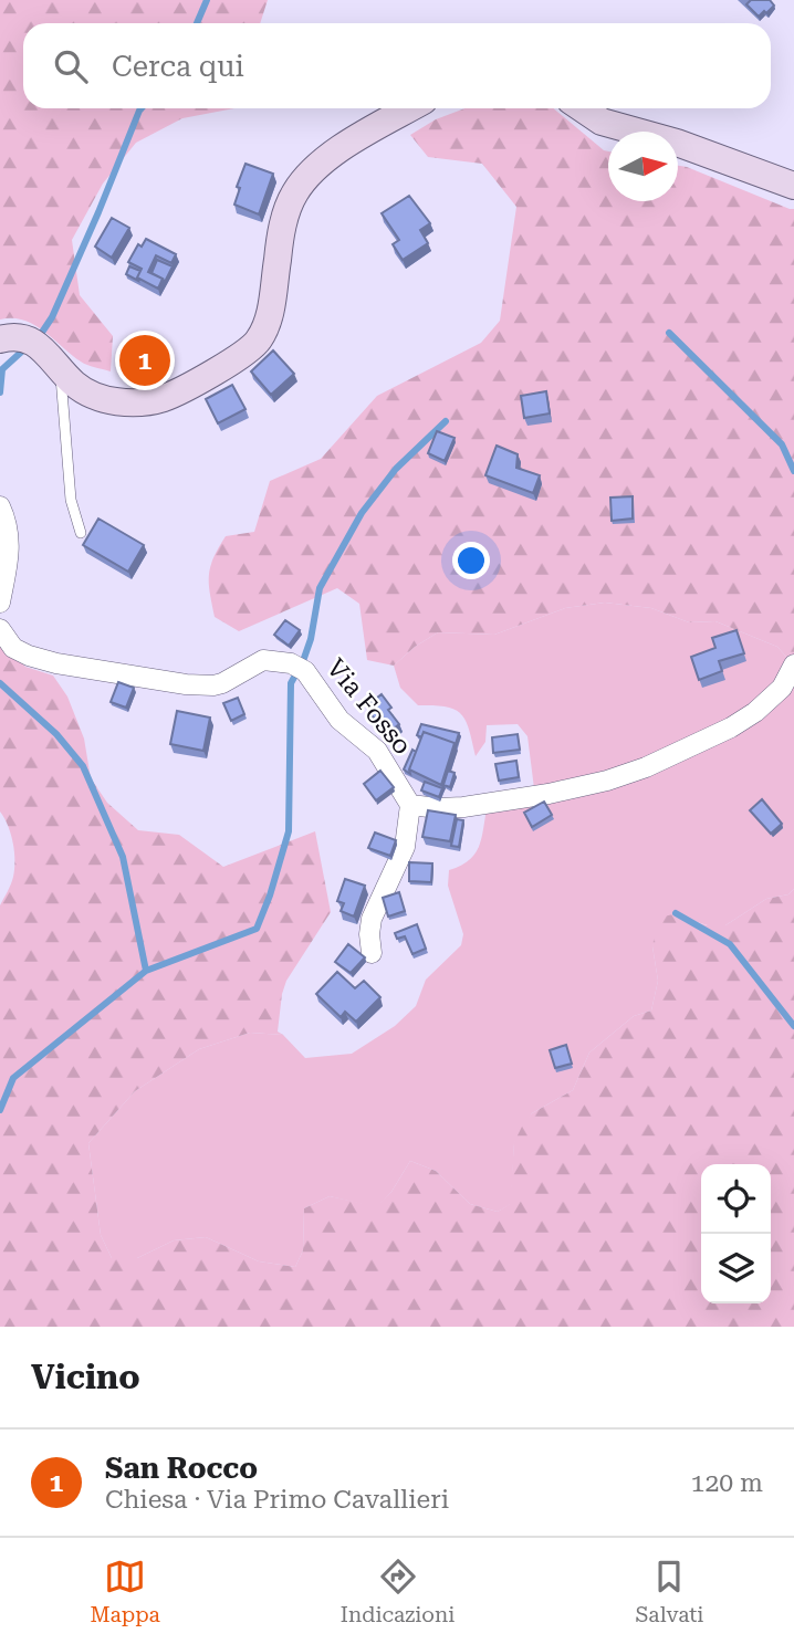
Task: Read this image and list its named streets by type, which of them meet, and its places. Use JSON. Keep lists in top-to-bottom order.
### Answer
{
  "streets": {
    "street": ["Via Fosso"]
  },
  "north": "right",
  "page": {
    "search": "Cerca qui",
    "pins": "1",
    "heading": "Vicino",
    "list": [
      {
        "mark": "1",
        "name": "San Rocco",
        "note": "Chiesa · Via Primo Cavallieri",
        "value": "120 m"
      }
    ],
    "nav": ["Mappa", "Indicazioni", "Salvati"]
  }
}
